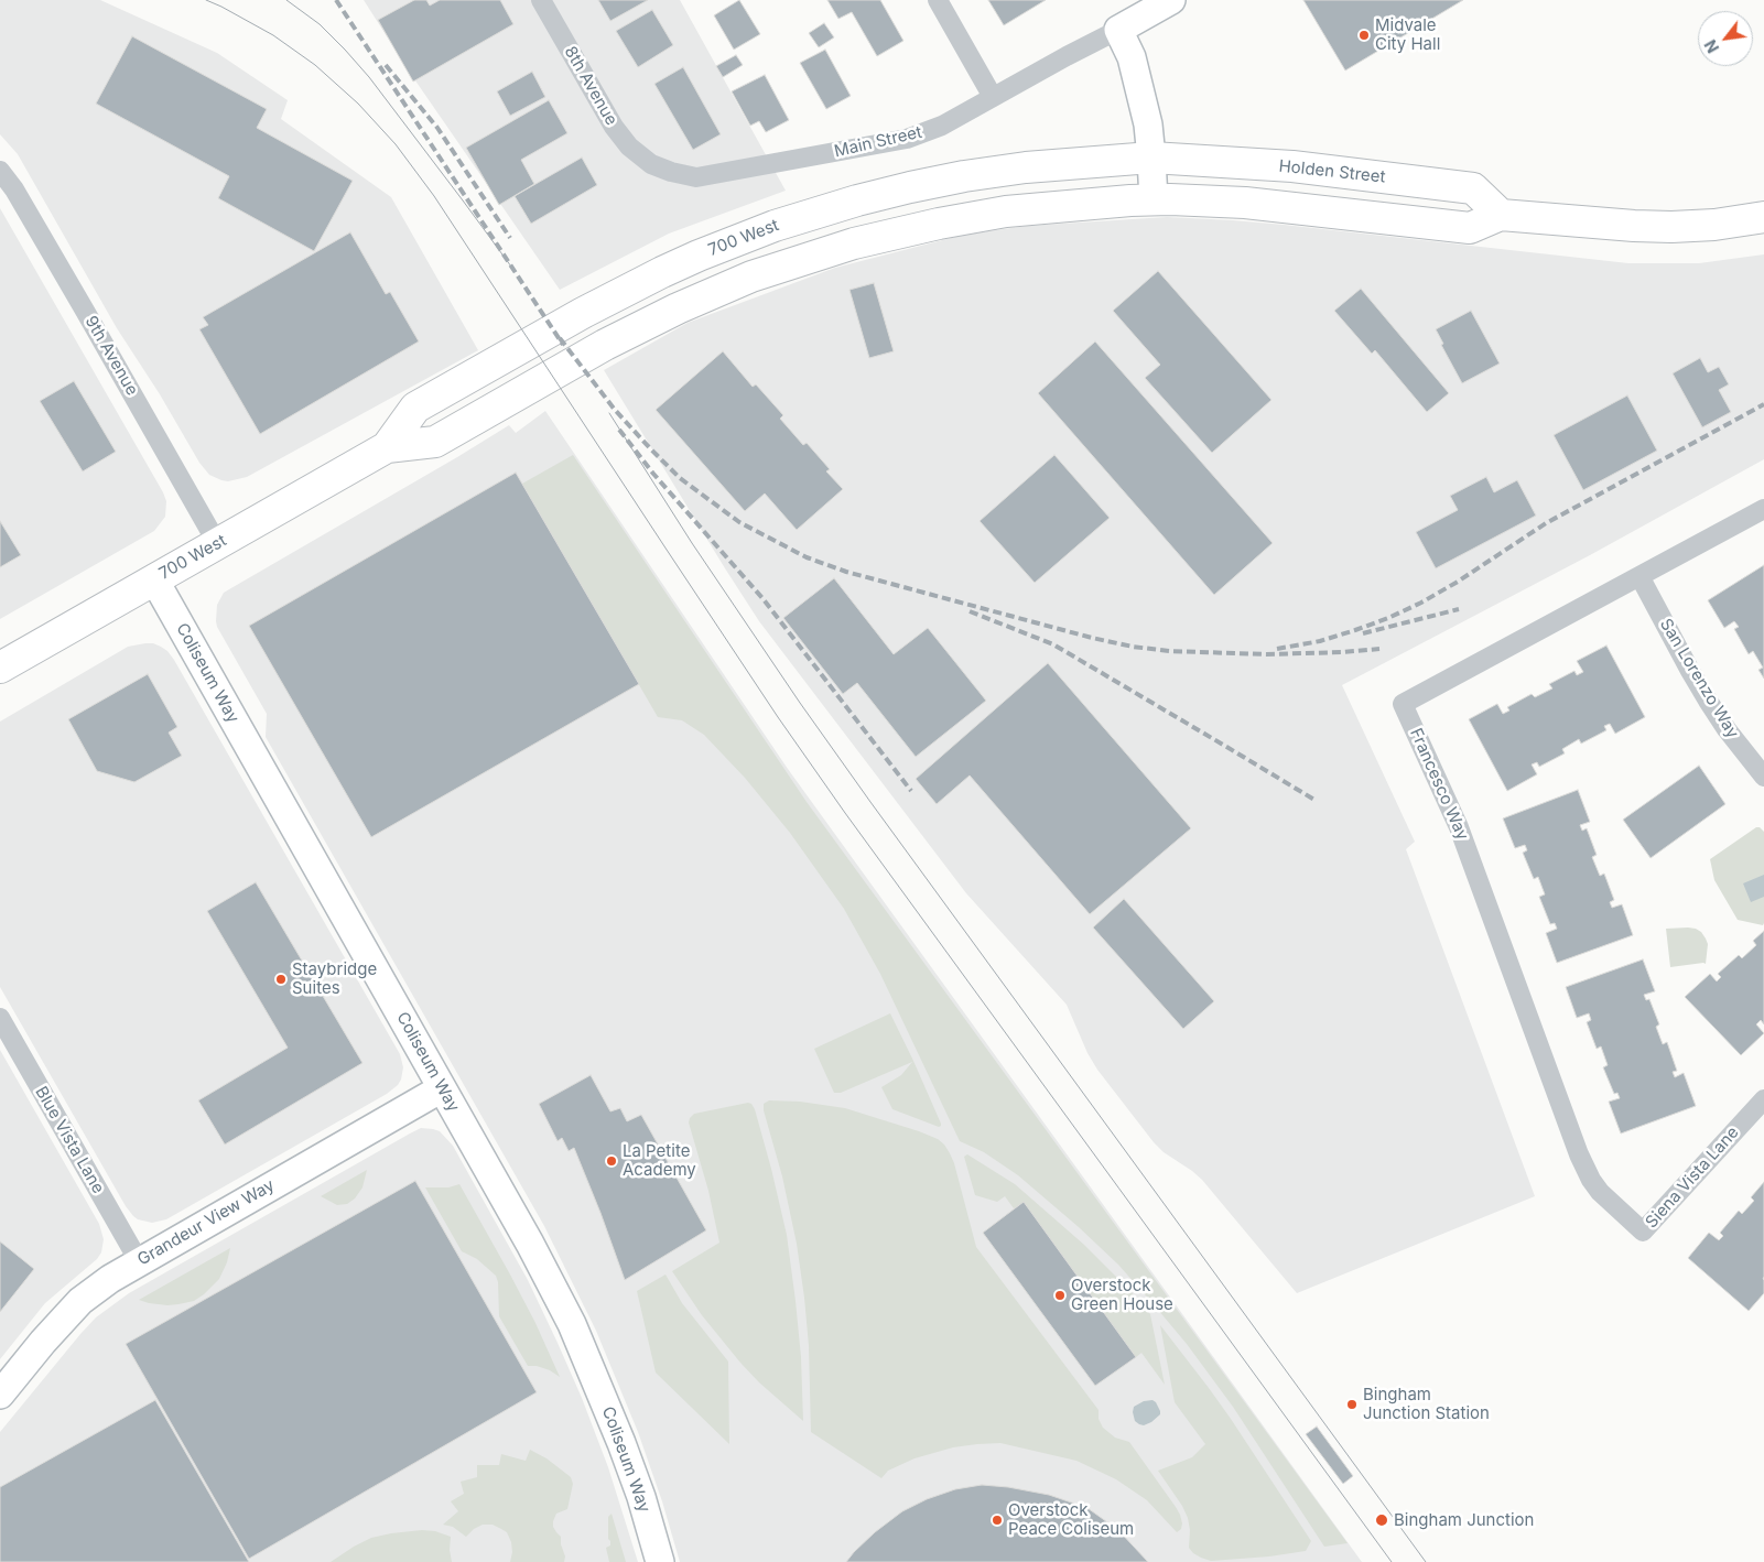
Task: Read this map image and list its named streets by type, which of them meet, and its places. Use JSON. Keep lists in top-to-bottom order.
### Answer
{
  "streets": {
    "main road": ["Holden Street", "700 West"],
    "street": [
      "8th Avenue",
      "Main Street",
      "9th Avenue",
      "Coliseum Way",
      "San Lorenzo Way",
      "Francesco Way",
      "Blue Vista Lane",
      "Siena Vista Lane",
      "Grandeur View Way"
    ]
  },
  "crossings": [
    ["8th Avenue", "Main Street"],
    ["Holden Street", "700 West"],
    ["700 West", "9th Avenue"],
    ["700 West", "Coliseum Way"],
    ["Coliseum Way", "Grandeur View Way"],
    ["San Lorenzo Way", "Francesco Way"],
    ["Francesco Way", "Siena Vista Lane"],
    ["Blue Vista Lane", "Grandeur View Way"]
  ],
  "places": [
    "Midvale City Hall",
    "Staybridge Suites",
    "La Petite Academy",
    "Overstock Green House",
    "Bingham Junction Station",
    "Overstock Peace Coliseum",
    "Bingham Junction"
  ],
  "north": "bottom left"
}
